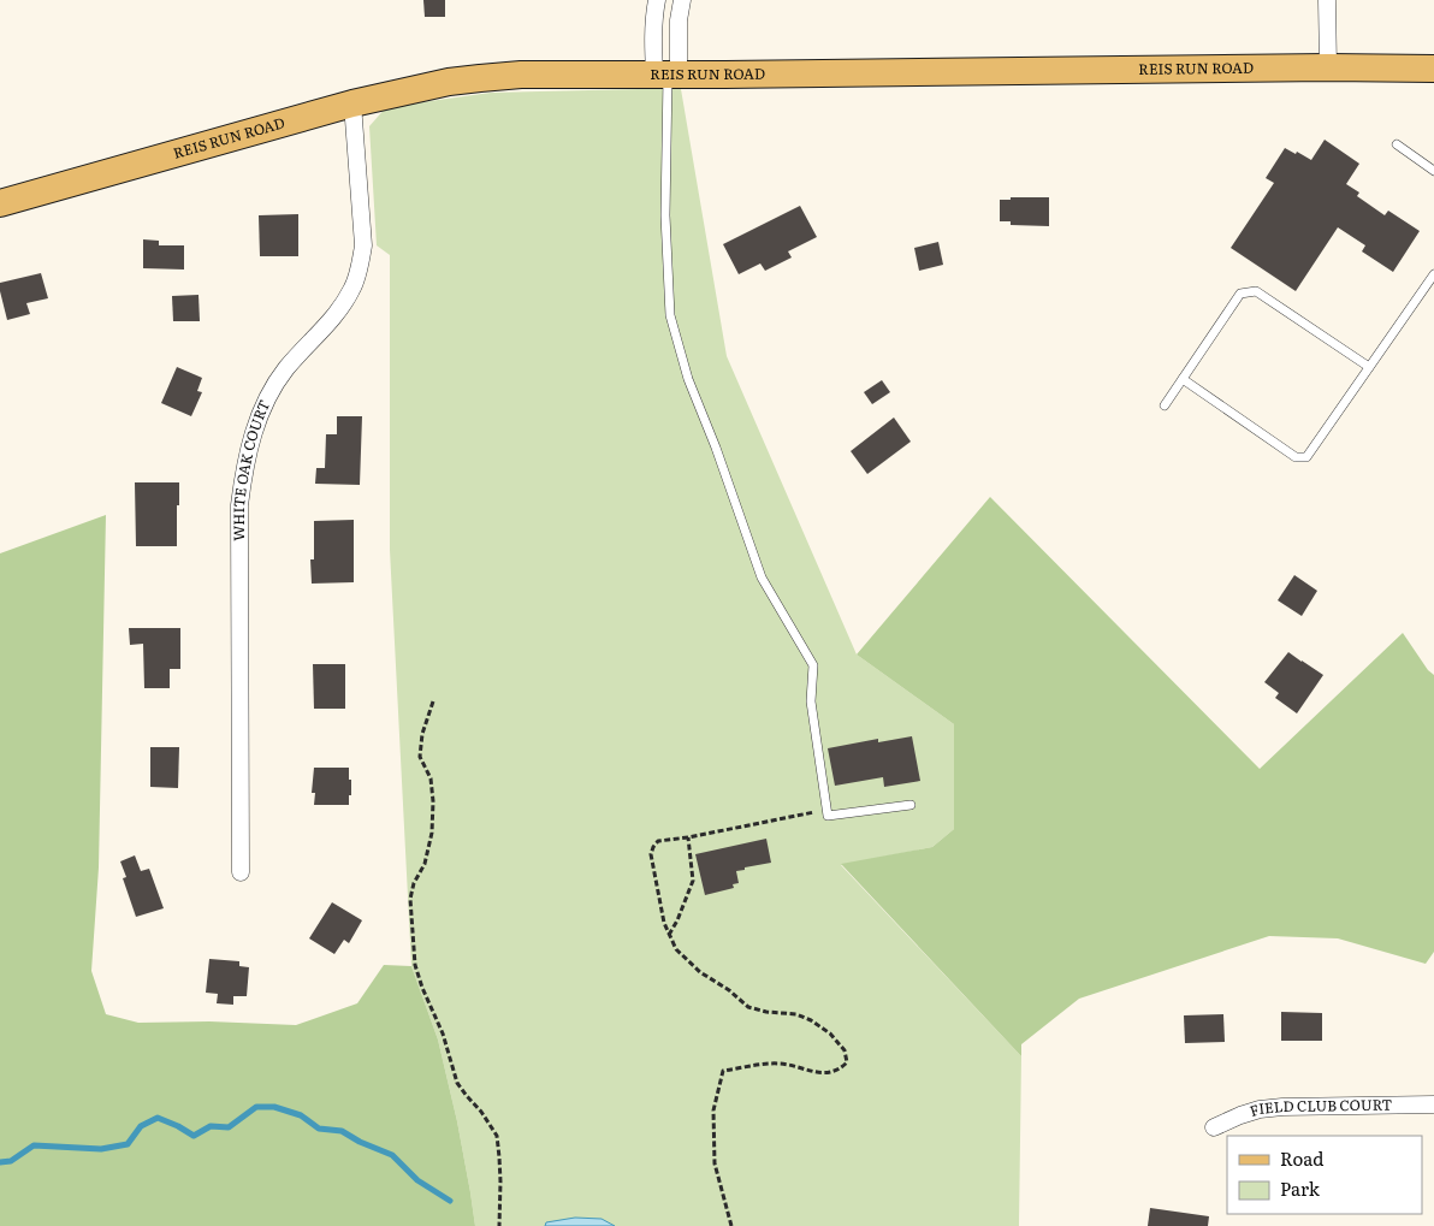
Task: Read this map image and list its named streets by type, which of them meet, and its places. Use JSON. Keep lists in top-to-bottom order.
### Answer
{
  "streets": {
    "main road": ["REIS RUN ROAD"],
    "street": ["WHITE OAK COURT", "FIELD CLUB COURT"]
  },
  "crossings": [
    ["REIS RUN ROAD", "WHITE OAK COURT"]
  ],
  "legend": ["Road", "Park"]
}
